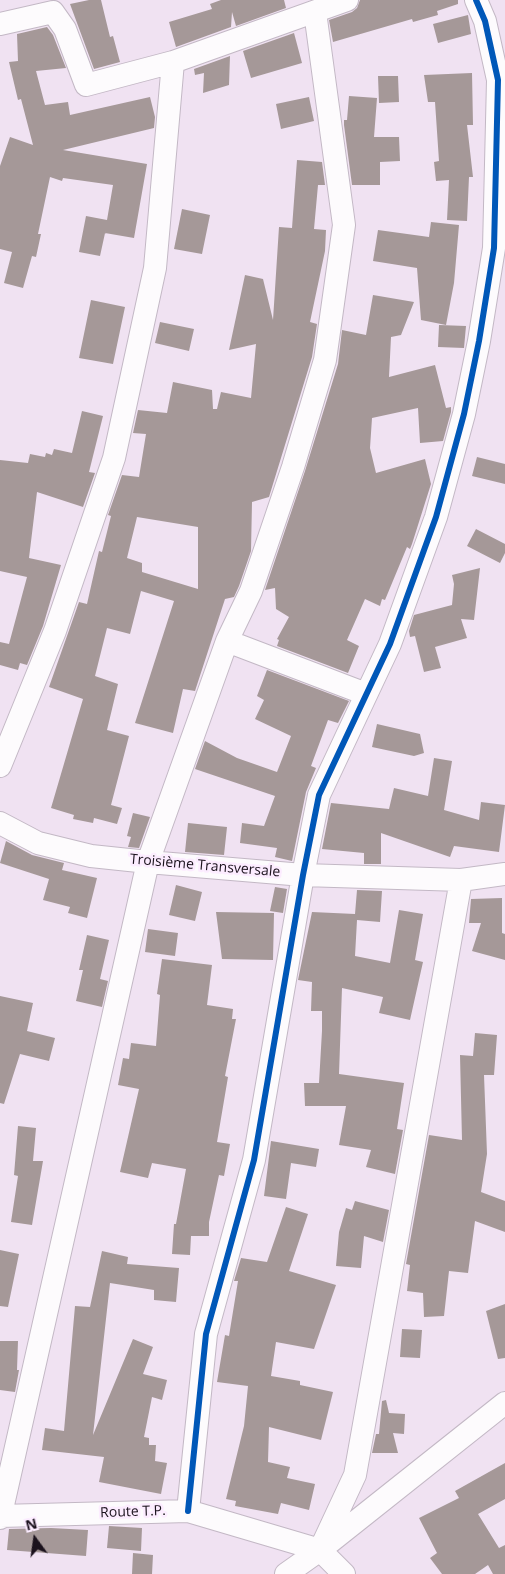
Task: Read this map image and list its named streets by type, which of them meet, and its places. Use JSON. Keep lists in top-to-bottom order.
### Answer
{
  "streets": {
    "street": ["Troisième Transversale", "Route T.P."]
  },
  "north": "top"
}
